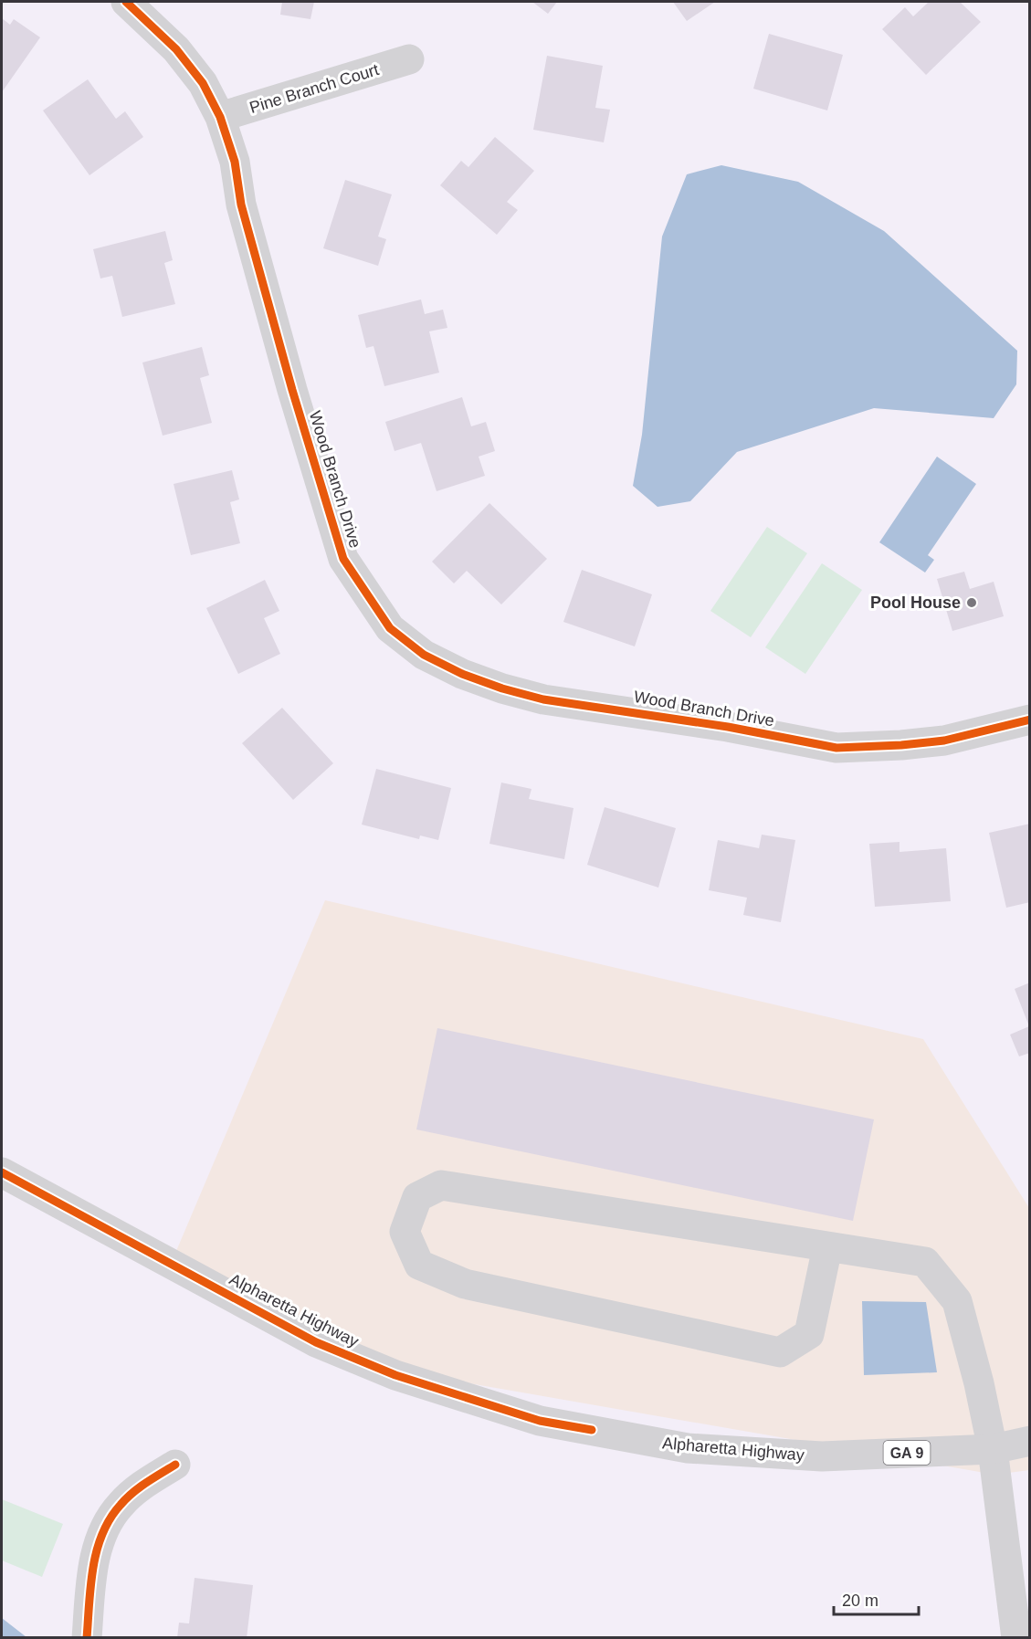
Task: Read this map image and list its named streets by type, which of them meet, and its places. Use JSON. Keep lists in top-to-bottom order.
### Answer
{
  "streets": {
    "street": [
      "Pine Branch Court",
      "Wood Branch Drive",
      "Alpharetta Highway",
      "GA 9"
    ]
  },
  "crossings": [
    ["Pine Branch Court", "Wood Branch Drive"]
  ],
  "places": ["Pool House"],
  "scale_bar": "20 m"
}
